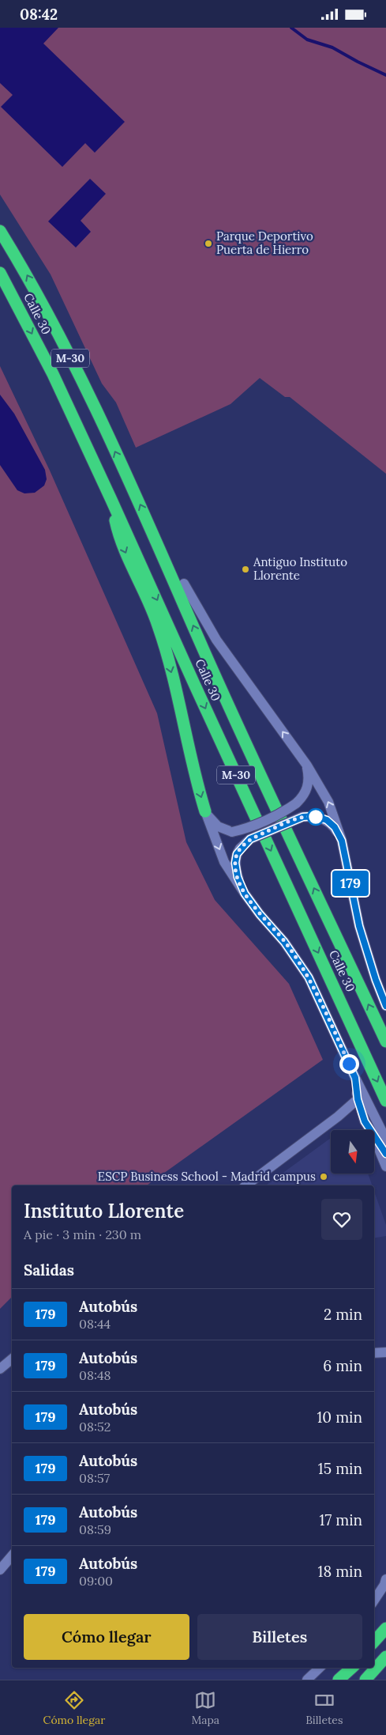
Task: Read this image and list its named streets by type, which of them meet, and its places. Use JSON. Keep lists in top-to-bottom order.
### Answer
{
  "streets": {
    "highway": ["Calle 30", "M-30"]
  },
  "places": ["Parque Deportivo Puerta de Hierro", "Antiguo Instituto Llorente", "ESCP Business School - Madrid campus"],
  "lines": ["bus line 179"],
  "north": "bottom",
  "page": {
    "status": "08:42",
    "on_map": "179",
    "heading": [
      ["Instituto Llorente", "A pie · 3 min · 230 m"],
      "Salidas"
    ],
    "list": [
      {
        "mark": "179",
        "name": "Autobús",
        "note": "08:44",
        "value": "2 min"
      },
      {
        "mark": "179",
        "name": "Autobús",
        "note": "08:48",
        "value": "6 min"
      },
      {
        "mark": "179",
        "name": "Autobús",
        "note": "08:52",
        "value": "10 min"
      },
      {
        "mark": "179",
        "name": "Autobús",
        "note": "08:57",
        "value": "15 min"
      },
      {
        "mark": "179",
        "name": "Autobús",
        "note": "08:59",
        "value": "17 min"
      },
      {
        "mark": "179",
        "name": "Autobús",
        "note": "09:00",
        "value": "18 min"
      }
    ],
    "buttons": ["Cómo llegar", "Billetes"],
    "tabs": ["Cómo llegar", "Mapa", "Billetes"]
  }
}
